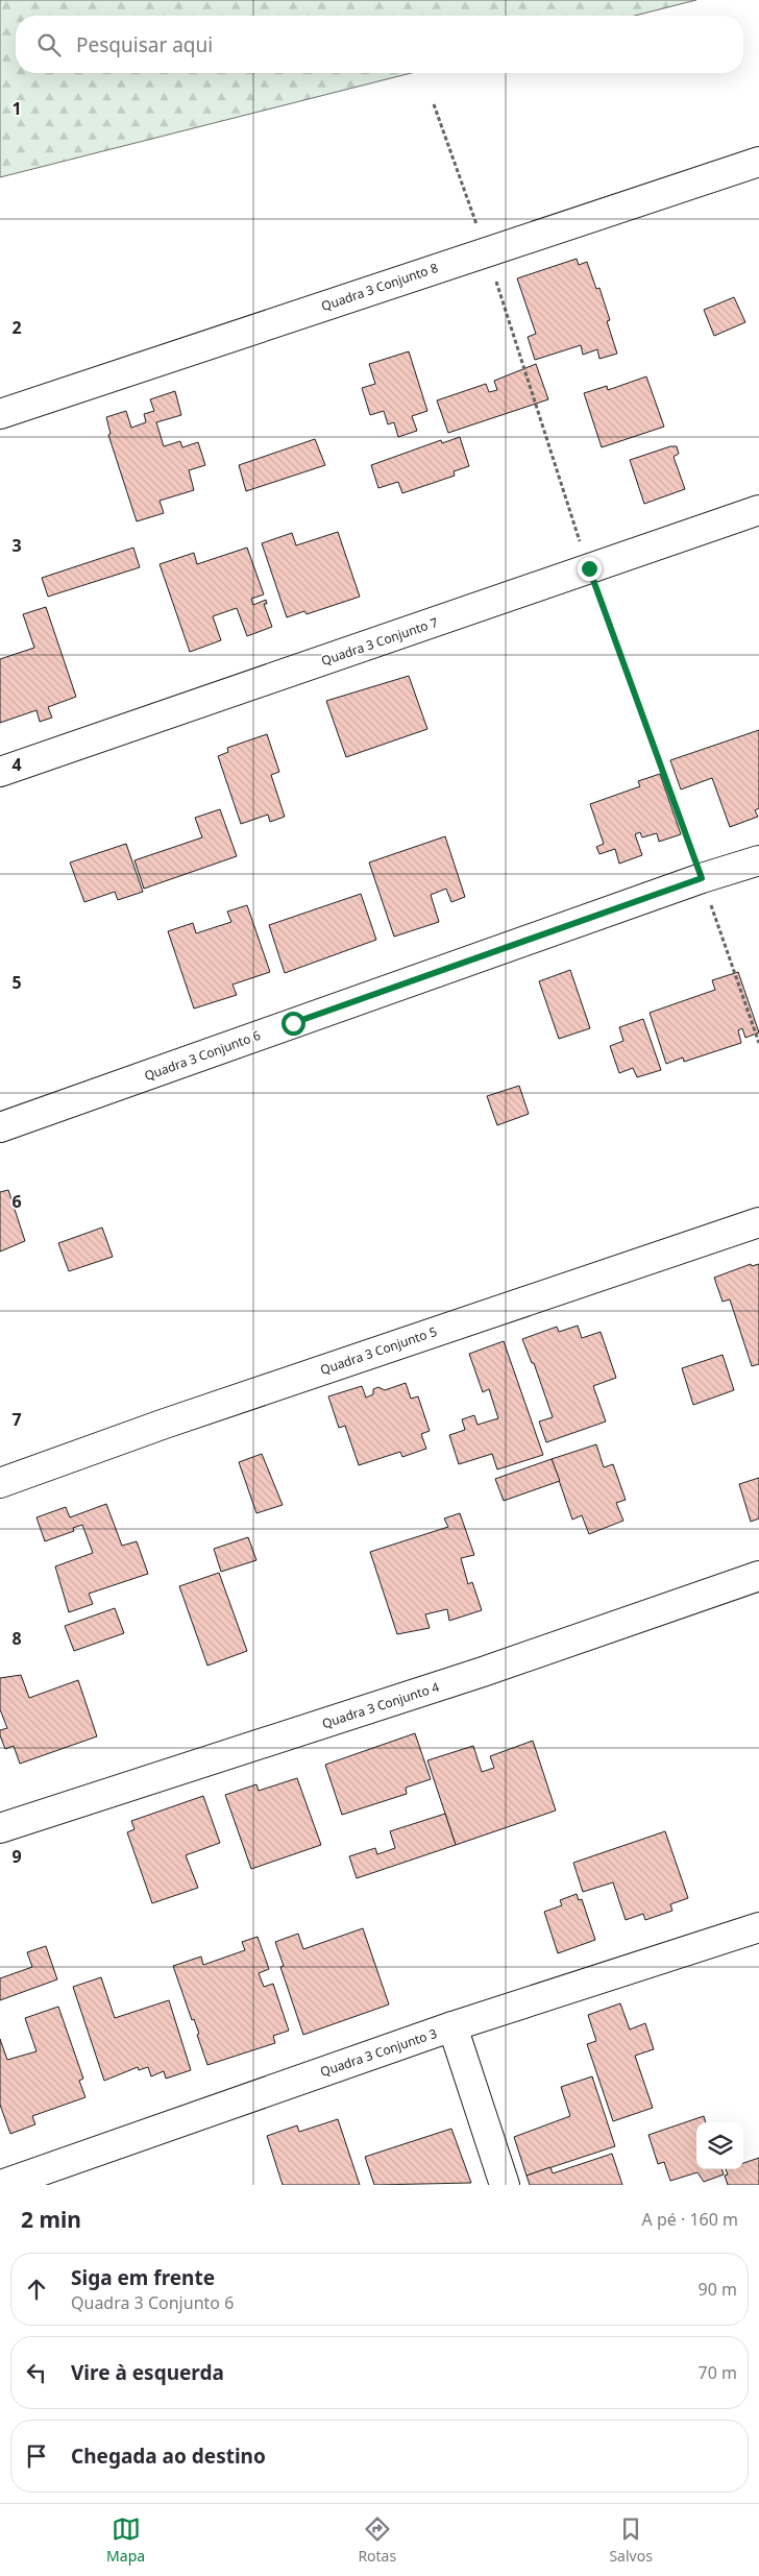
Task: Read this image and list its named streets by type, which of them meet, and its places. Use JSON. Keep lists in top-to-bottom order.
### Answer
{
  "streets": {
    "street": [
      "Quadra 3 Conjunto 8",
      "Quadra 3 Conjunto 7",
      "Quadra 3 Conjunto 6",
      "Quadra 3 Conjunto 5",
      "Quadra 3 Conjunto 4",
      "Quadra 3 Conjunto 3"
    ]
  },
  "page": {
    "search": "Pesquisar aqui",
    "heading": ["2 min", "A pé · 160 m"],
    "list": [
      ["Siga em frente", "Quadra 3 Conjunto 6", "90 m"],
      ["Vire à esquerda", "70 m"],
      "Chegada ao destino"
    ],
    "nav": ["Mapa", "Rotas", "Salvos"]
  },
  "grid": {
    "rows": [
      "1",
      "2",
      "3",
      "4",
      "5",
      "6",
      "7",
      "8",
      "9"
    ]
  }
}
